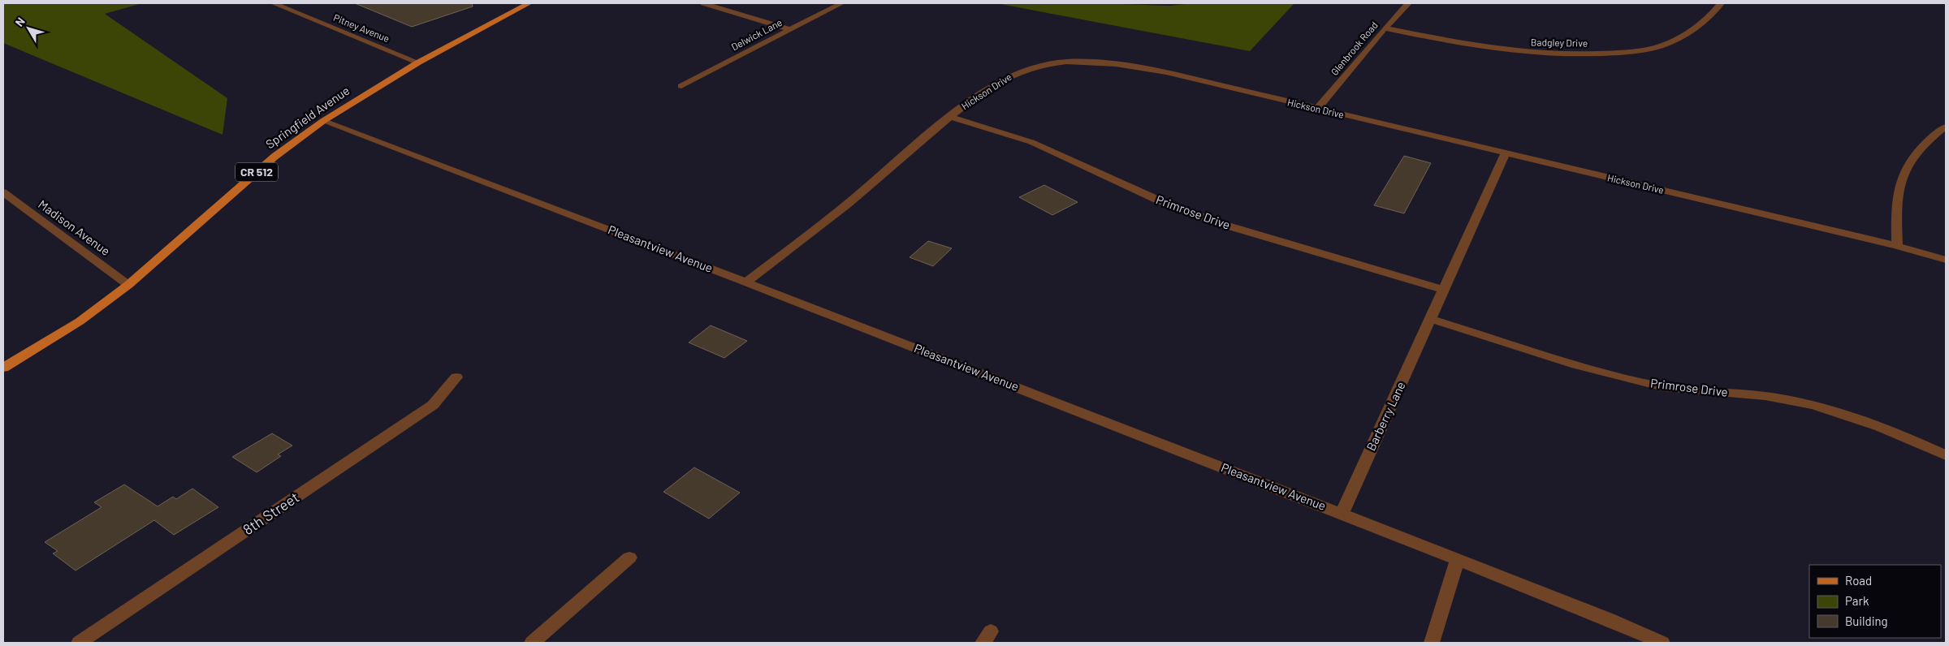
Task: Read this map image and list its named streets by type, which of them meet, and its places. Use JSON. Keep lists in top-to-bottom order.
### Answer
{
  "streets": {
    "main road": ["Springfield Avenue", "CR 512"],
    "street": [
      "Pitney Avenue",
      "Delwick Lane",
      "Badgley Drive",
      "Glenbrook Road",
      "Hickson Drive",
      "Primrose Drive",
      "Madison Avenue",
      "Pleasantview Avenue",
      "Barberry Lane",
      "8th Street"
    ]
  },
  "crossings": [
    ["Pitney Avenue", "Springfield Avenue"],
    ["Badgley Drive", "Glenbrook Road"],
    ["Glenbrook Road", "Hickson Drive"],
    ["Hickson Drive", "Primrose Drive"],
    ["Hickson Drive", "Pleasantview Avenue"],
    ["Springfield Avenue", "Madison Avenue"],
    ["Springfield Avenue", "Pleasantview Avenue"],
    ["Primrose Drive", "Barberry Lane"],
    ["Pleasantview Avenue", "Barberry Lane"]
  ],
  "legend": ["Road", "Park", "Building"],
  "north": "top left"
}
